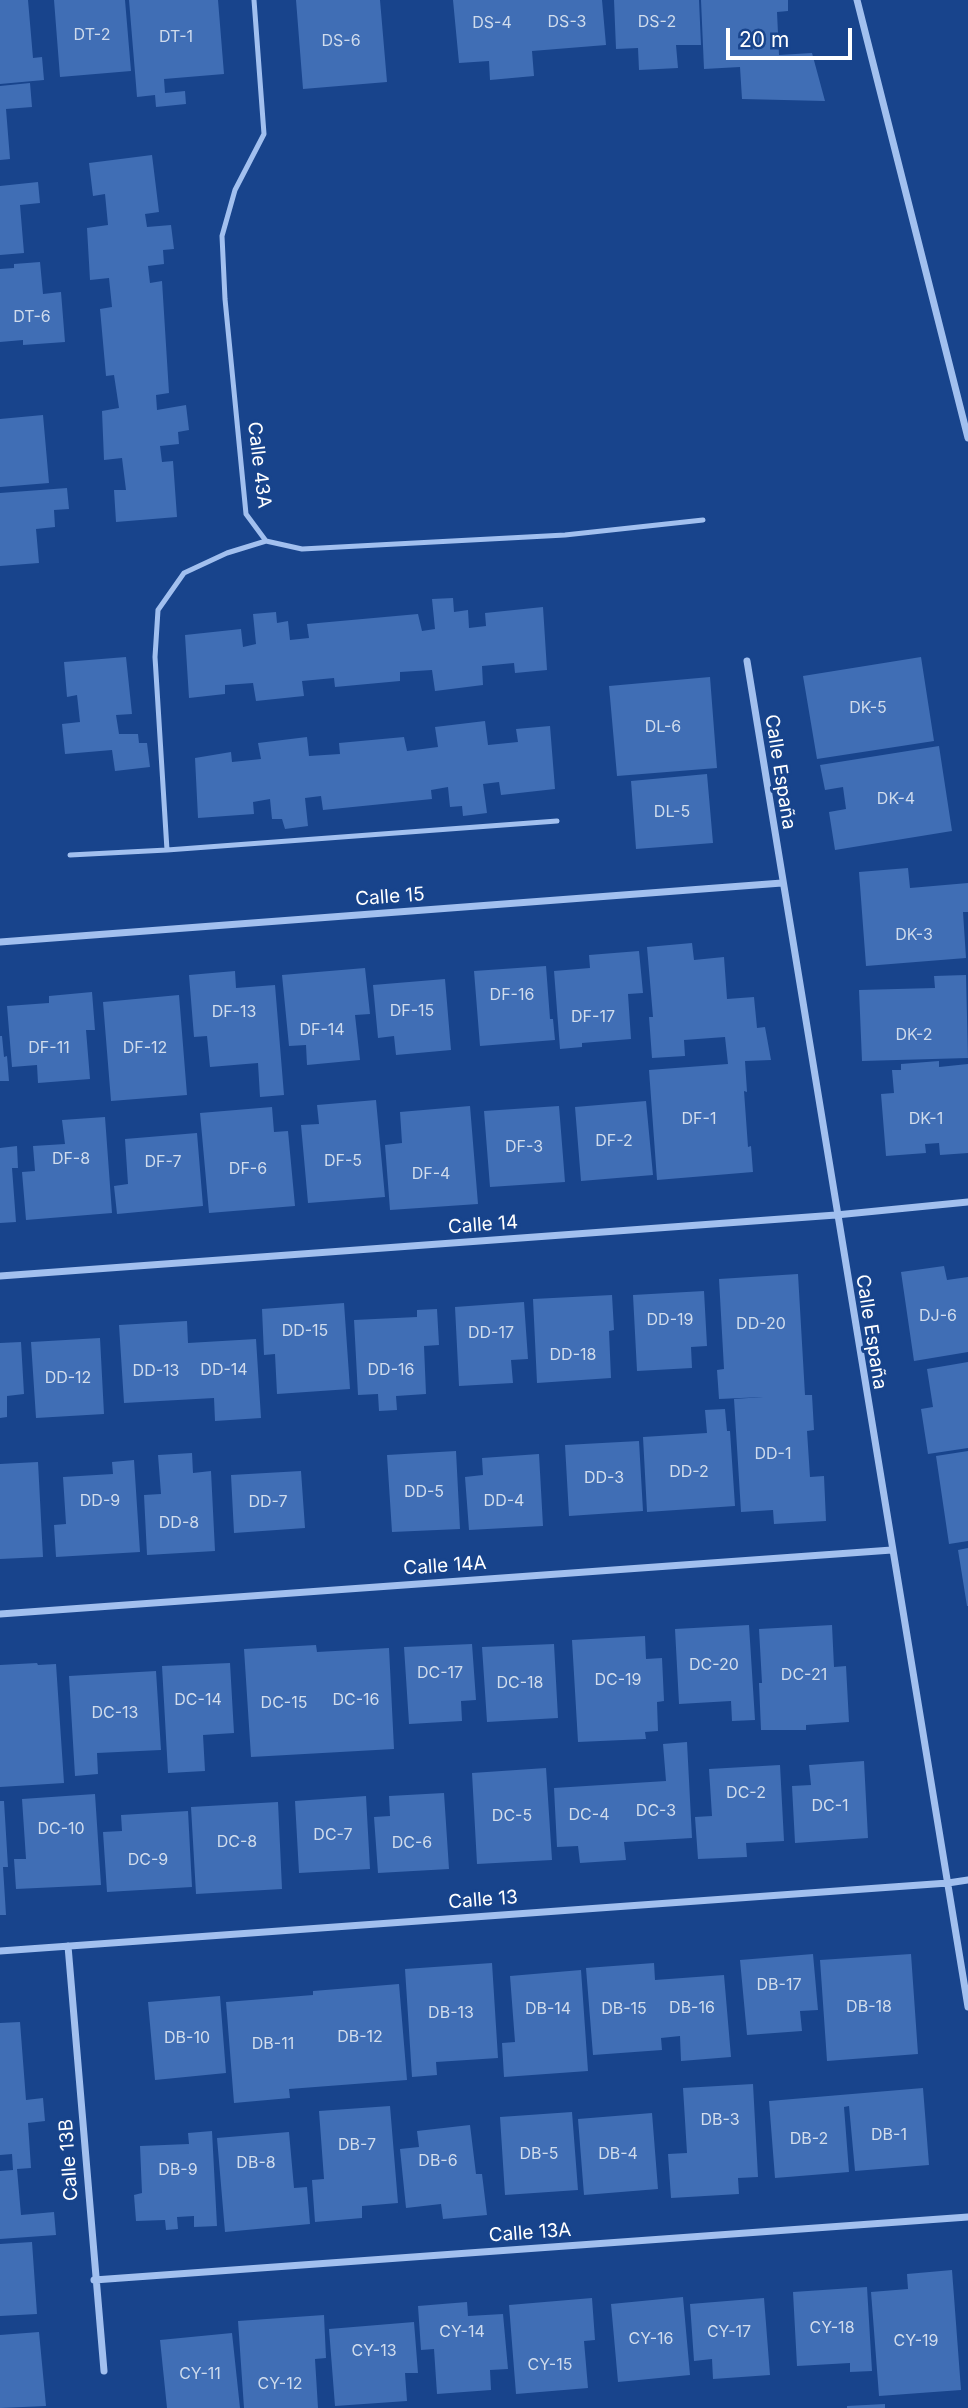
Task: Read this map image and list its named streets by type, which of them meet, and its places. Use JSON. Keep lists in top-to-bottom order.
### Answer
{
  "streets": {
    "street": [
      "Calle España",
      "Calle 15",
      "Calle 14",
      "Calle 14A",
      "Calle 13",
      "Calle 13B",
      "Calle 13A"
    ],
    "lane": ["Calle 43A"]
  },
  "crossings": [
    ["Calle España", "Calle 15"],
    ["Calle España", "Calle 14"],
    ["Calle España", "Calle 14A"],
    ["Calle España", "Calle 13"],
    ["Calle 13", "Calle 13B"],
    ["Calle 13B", "Calle 13A"]
  ],
  "house_numbers": [
    "DS-3",
    "DS-2",
    "DS-4",
    "DT-2",
    "DT-1",
    "DS-6",
    "DT-6",
    "DK-5",
    "DL-6",
    "DK-4",
    "DL-5",
    "DK-3",
    "DF-16",
    "DF-15",
    "DF-13",
    "DF-17",
    "DF-14",
    "DK-2",
    "DF-11",
    "DF-12",
    "DF-1",
    "DK-1",
    "DF-2",
    "DF-3",
    "DF-8",
    "DF-5",
    "DF-7",
    "DF-6",
    "DF-4",
    "DJ-6",
    "DD-19",
    "DD-20",
    "DD-15",
    "DD-17",
    "DD-18",
    "DD-14",
    "DD-16",
    "DD-13",
    "DD-12",
    "DD-1",
    "DD-2",
    "DD-3",
    "DD-5",
    "DD-9",
    "DD-4",
    "DD-7",
    "DD-8",
    "DC-20",
    "DC-17",
    "DC-21",
    "DC-19",
    "DC-18",
    "DC-14",
    "DC-16",
    "DC-15",
    "DC-13",
    "DC-2",
    "DC-1",
    "DC-3",
    "DC-4",
    "DC-5",
    "DC-10",
    "DC-7",
    "DC-8",
    "DC-6",
    "DC-9",
    "DB-17",
    "DB-18",
    "DB-16",
    "DB-14",
    "DB-15",
    "DB-13",
    "DB-12",
    "DB-10",
    "DB-11",
    "DB-3",
    "DB-1",
    "DB-2",
    "DB-7",
    "DB-5",
    "DB-4",
    "DB-6",
    "DB-8",
    "DB-9",
    "CY-18",
    "CY-14",
    "CY-17",
    "CY-16",
    "CY-19",
    "CY-13",
    "CY-15",
    "CY-11",
    "CY-12"
  ],
  "scale_bar": "20 m"
}
